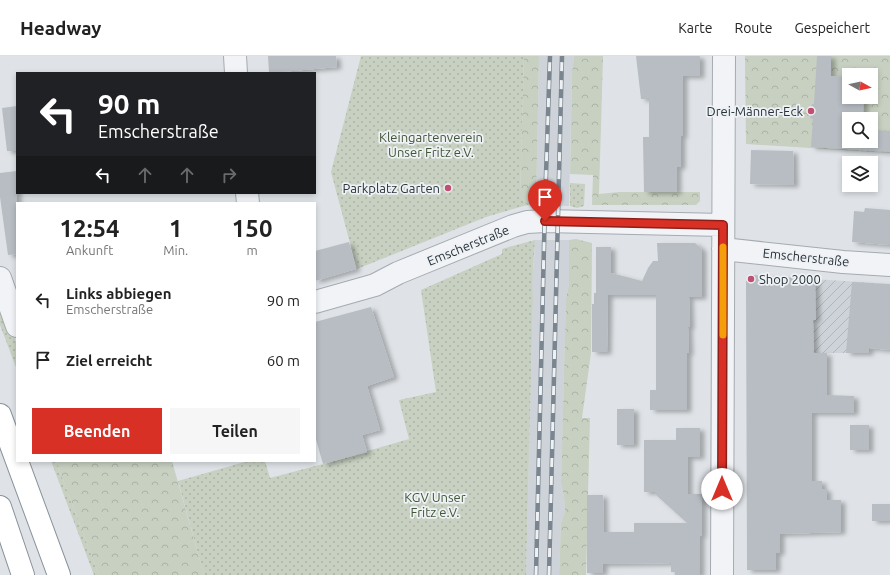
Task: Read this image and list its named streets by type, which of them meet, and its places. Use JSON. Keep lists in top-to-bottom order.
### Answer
{
  "streets": {
    "street": ["Emscherstraße"]
  },
  "parks": ["Kleingartenverein Unser Fritz e.V.", "KGV Unser Fritz e.V."],
  "places": ["Drei-Männer-Eck", "Parkplatz Garten", "Shop 2000"],
  "north": "right",
  "page": {
    "header": "Headway",
    "nav": ["Karte", "Route", "Gespeichert"],
    "turn": ["90 m", "Emscherstraße"],
    "eta": [
      "12:54",
      "Ankunft",
      "1",
      "Min.",
      "150",
      "m"
    ],
    "list": [
      {
        "name": "Links abbiegen",
        "note": "Emscherstraße",
        "value": "90 m"
      },
      {
        "name": "Ziel erreicht",
        "value": "60 m"
      }
    ],
    "buttons": ["Beenden", "Teilen"]
  }
}
